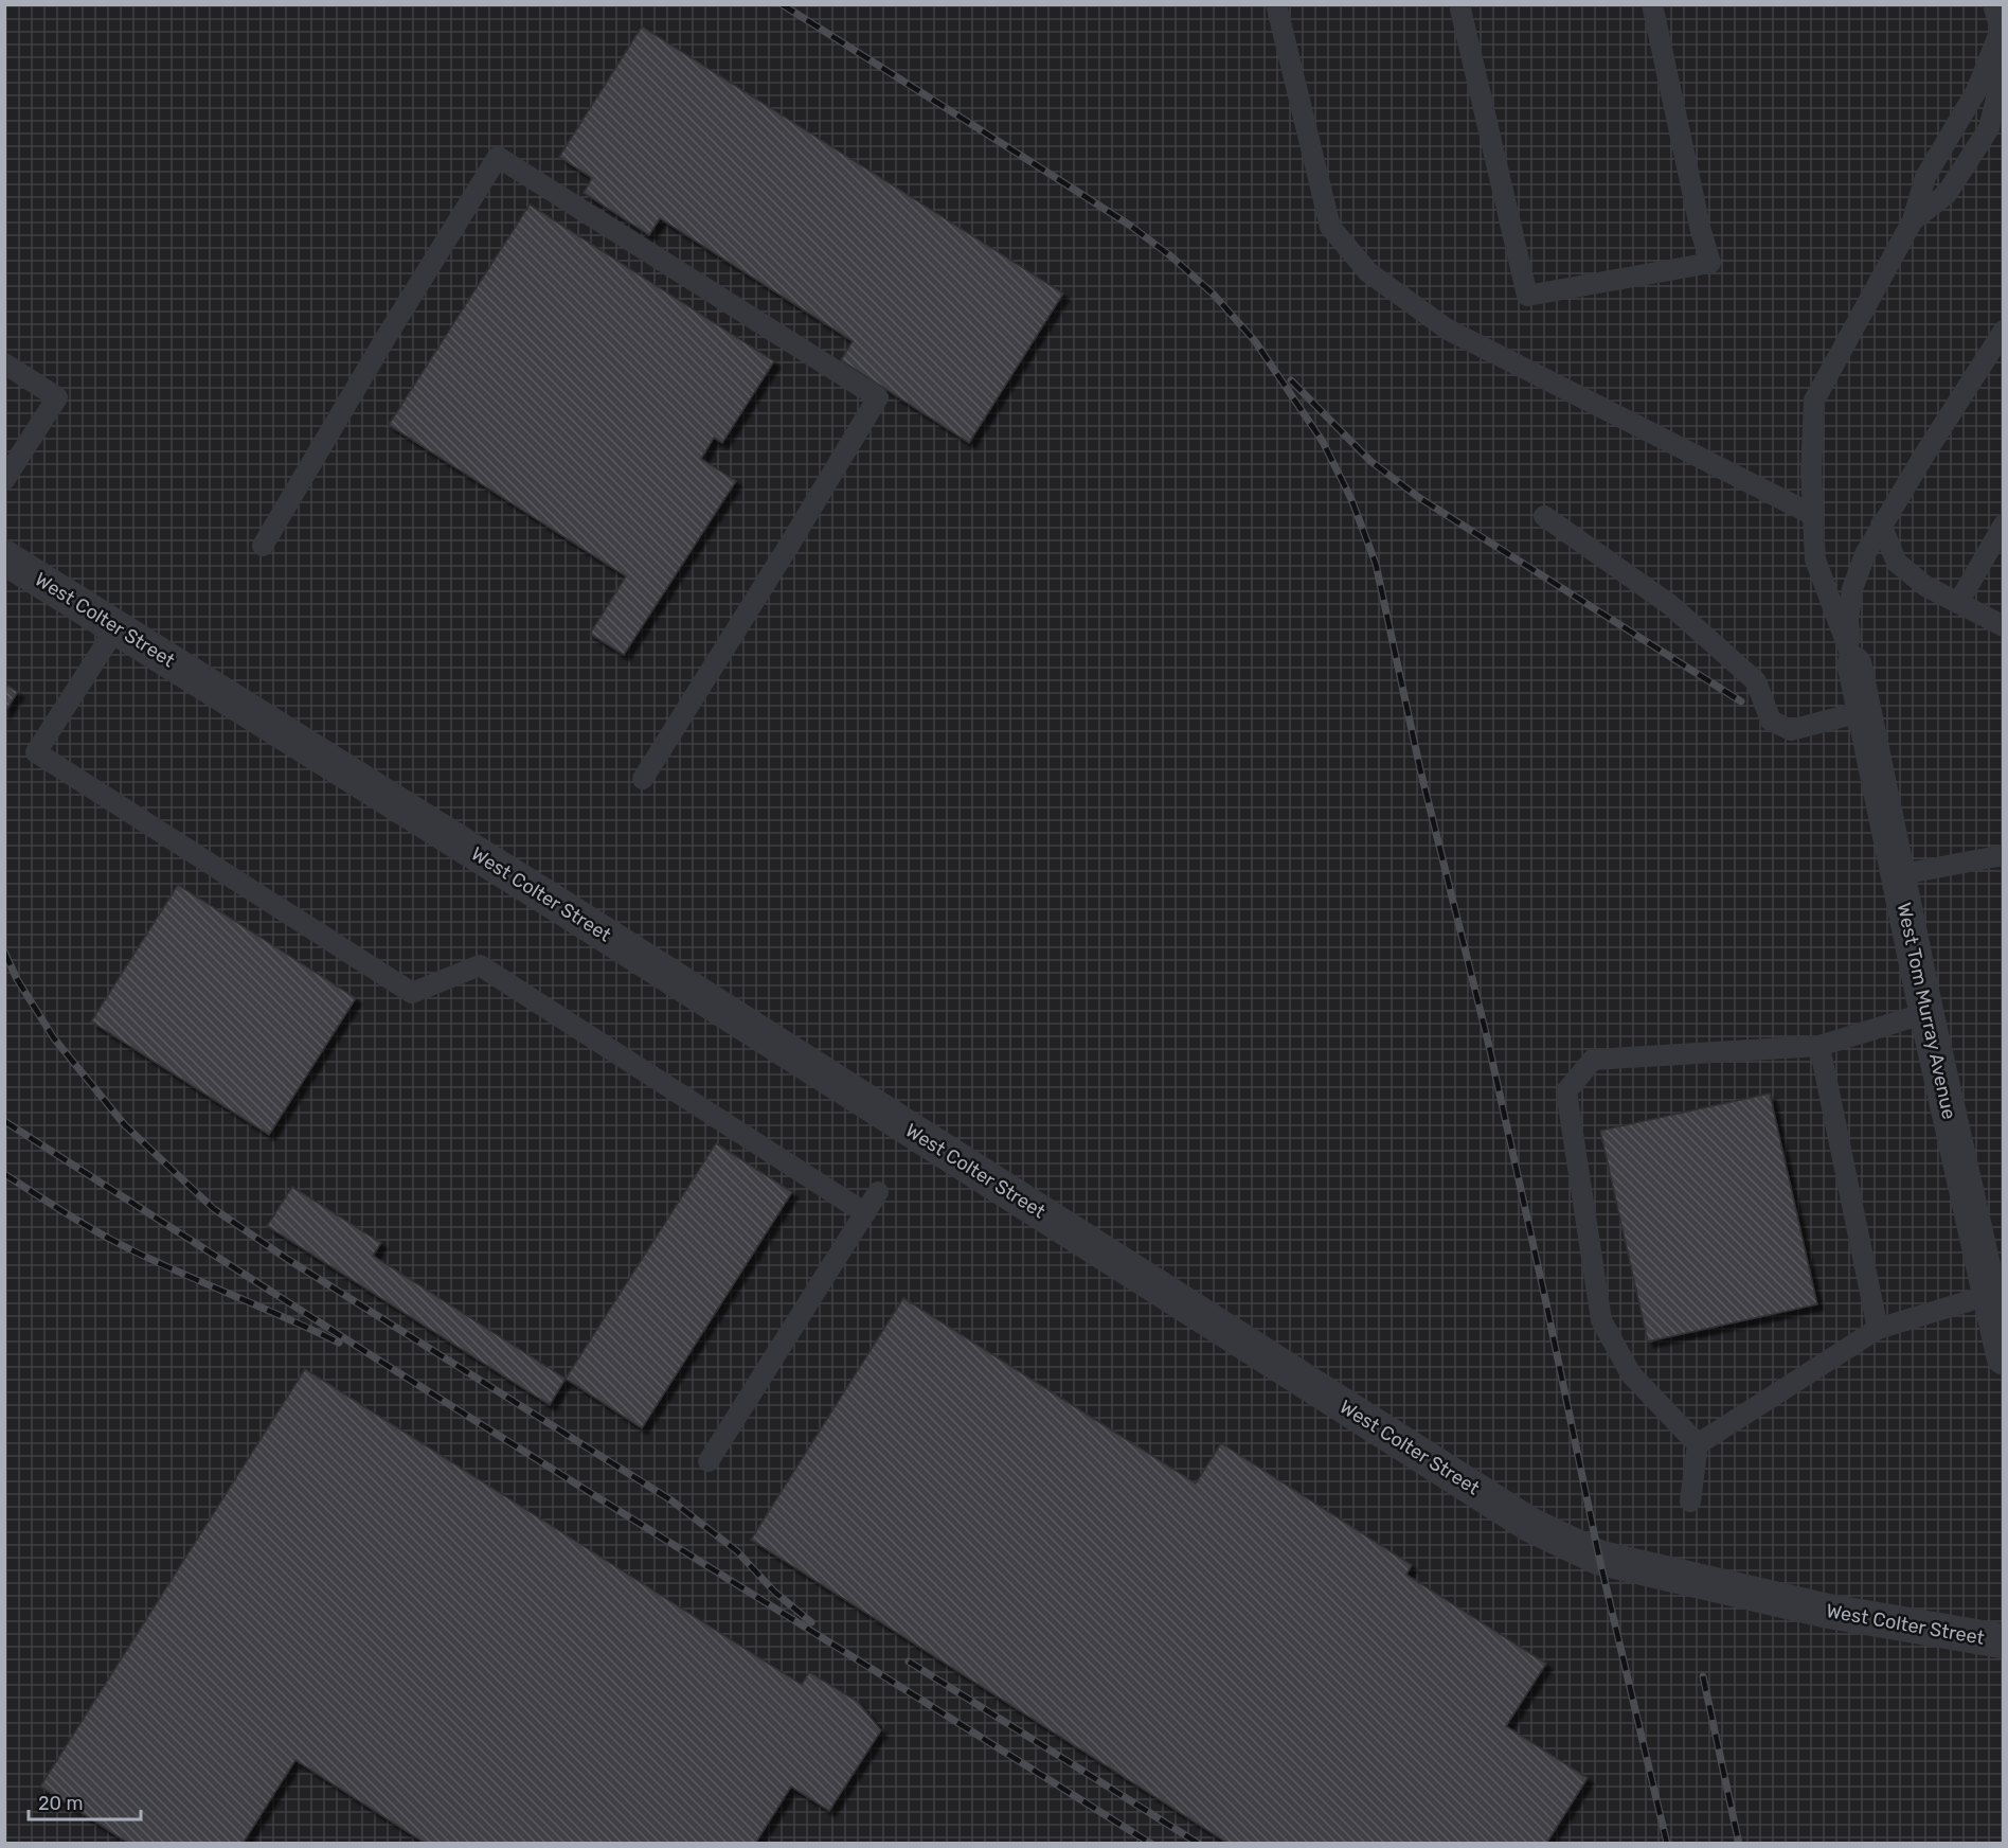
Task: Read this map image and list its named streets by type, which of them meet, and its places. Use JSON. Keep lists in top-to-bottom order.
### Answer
{
  "streets": {
    "street": ["West Colter Street", "West Tom Murray Avenue"]
  },
  "scale_bar": "20 m"
}
